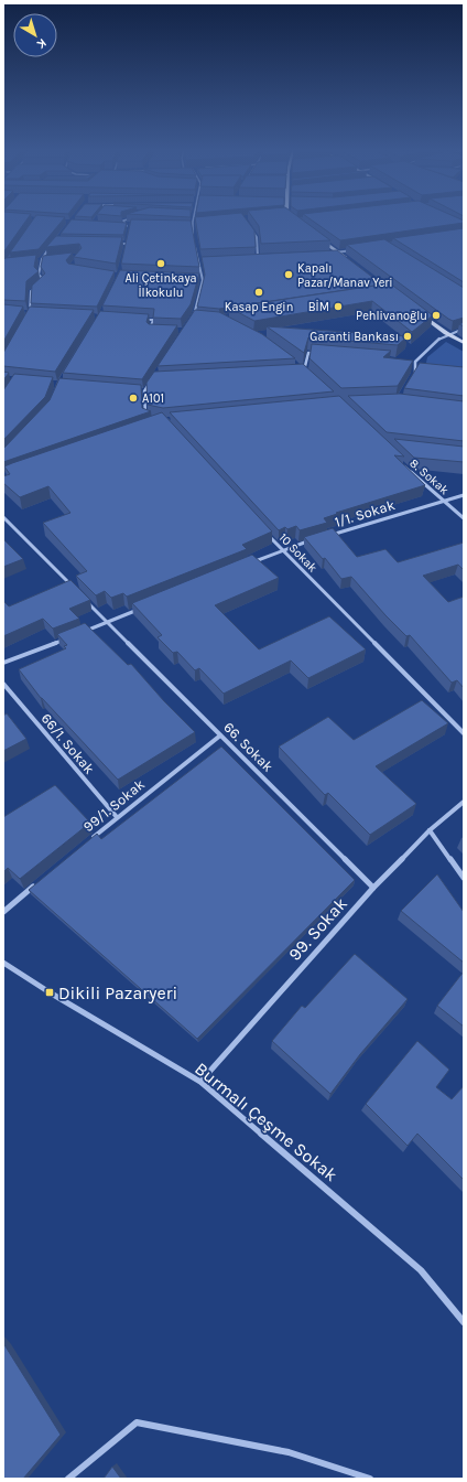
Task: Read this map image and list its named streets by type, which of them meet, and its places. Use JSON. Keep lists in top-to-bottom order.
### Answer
{
  "streets": {
    "street": [
      "8. Sokak",
      "1/1. Sokak",
      "10 Sokak",
      "66/1. Sokak",
      "66. Sokak",
      "99/1. Sokak",
      "99. Sokak",
      "Burmalı Çeşme Sokak"
    ]
  },
  "crossings": [
    ["8. Sokak", "1/1. Sokak"],
    ["66/1. Sokak", "99/1. Sokak"],
    ["66. Sokak", "99/1. Sokak"],
    ["66. Sokak", "99. Sokak"],
    ["99. Sokak", "Burmalı Çeşme Sokak"]
  ],
  "places": {
    "other": [
      "Ali Çetinkaya İlkokulu",
      "Kapalı Pazar/Manav Yeri",
      "Kasap Engin",
      "BİM",
      "Pehlivanoğlu",
      "Garanti Bankası",
      "A101"
    ],
    "transit": ["Dikili Pazaryeri"]
  },
  "north": "bottom right"
}
